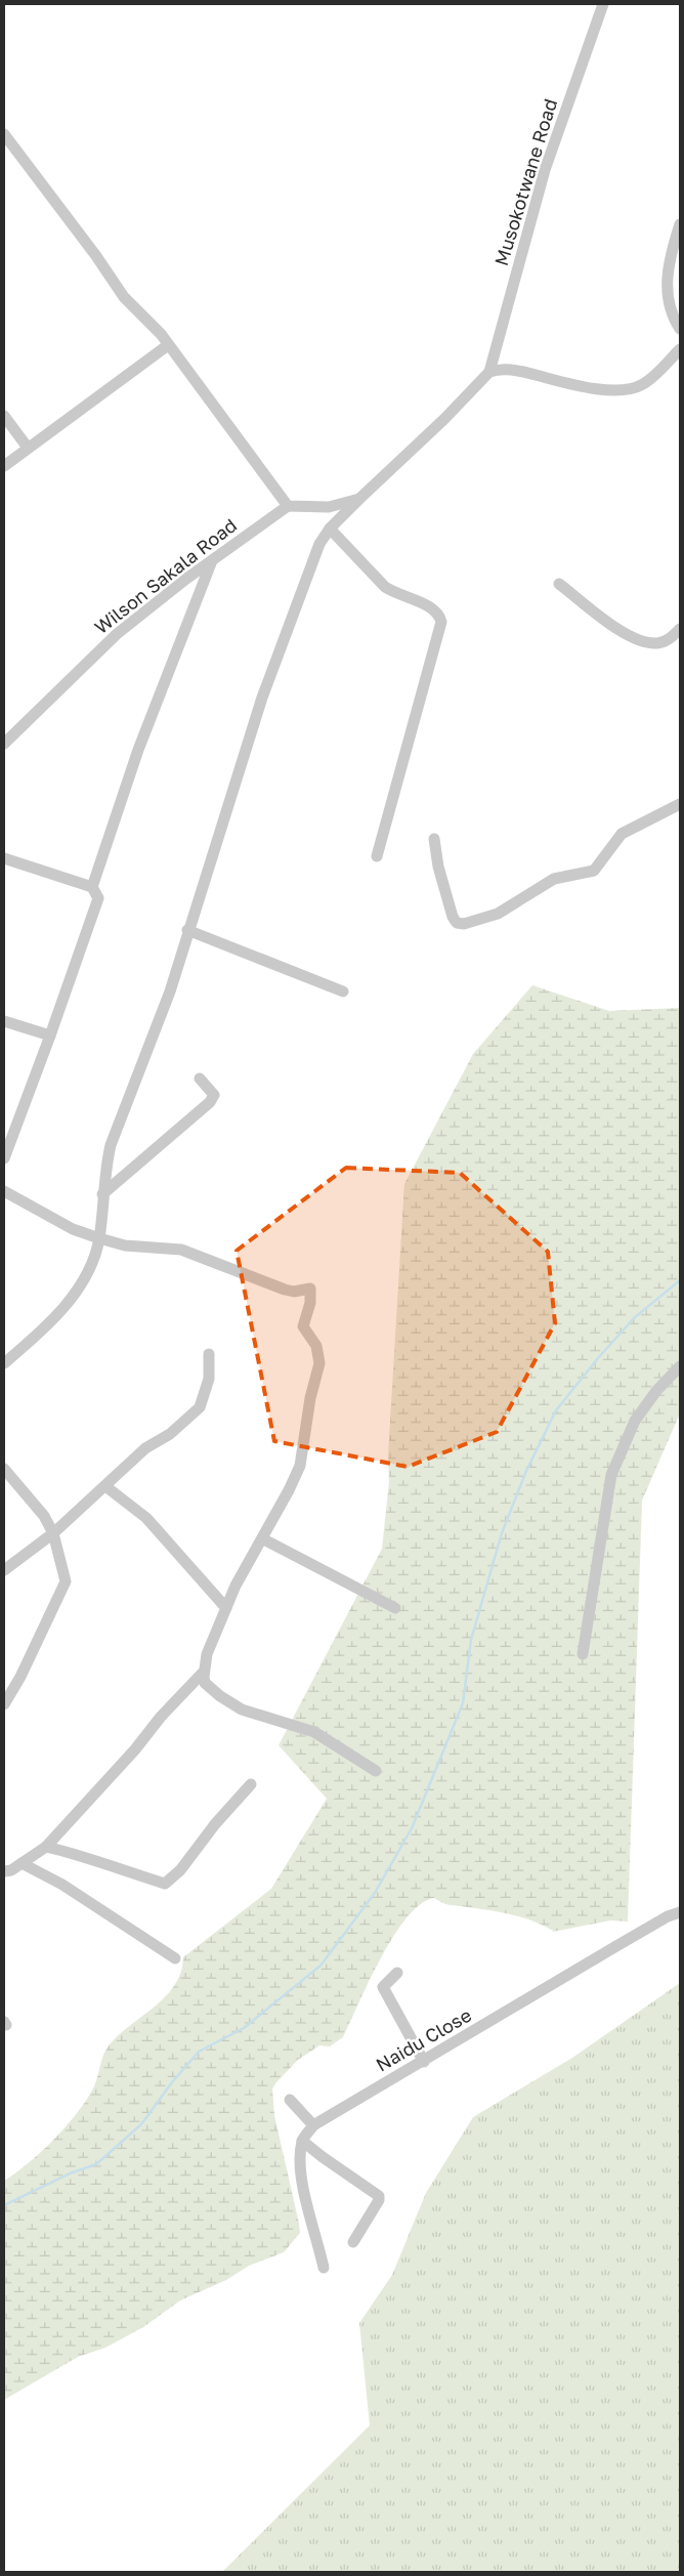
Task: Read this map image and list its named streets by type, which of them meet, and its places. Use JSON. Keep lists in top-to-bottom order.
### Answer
{
  "streets": {
    "street": ["Musokotwane Road", "Wilson Sakala Road", "Naidu Close"]
  }
}
